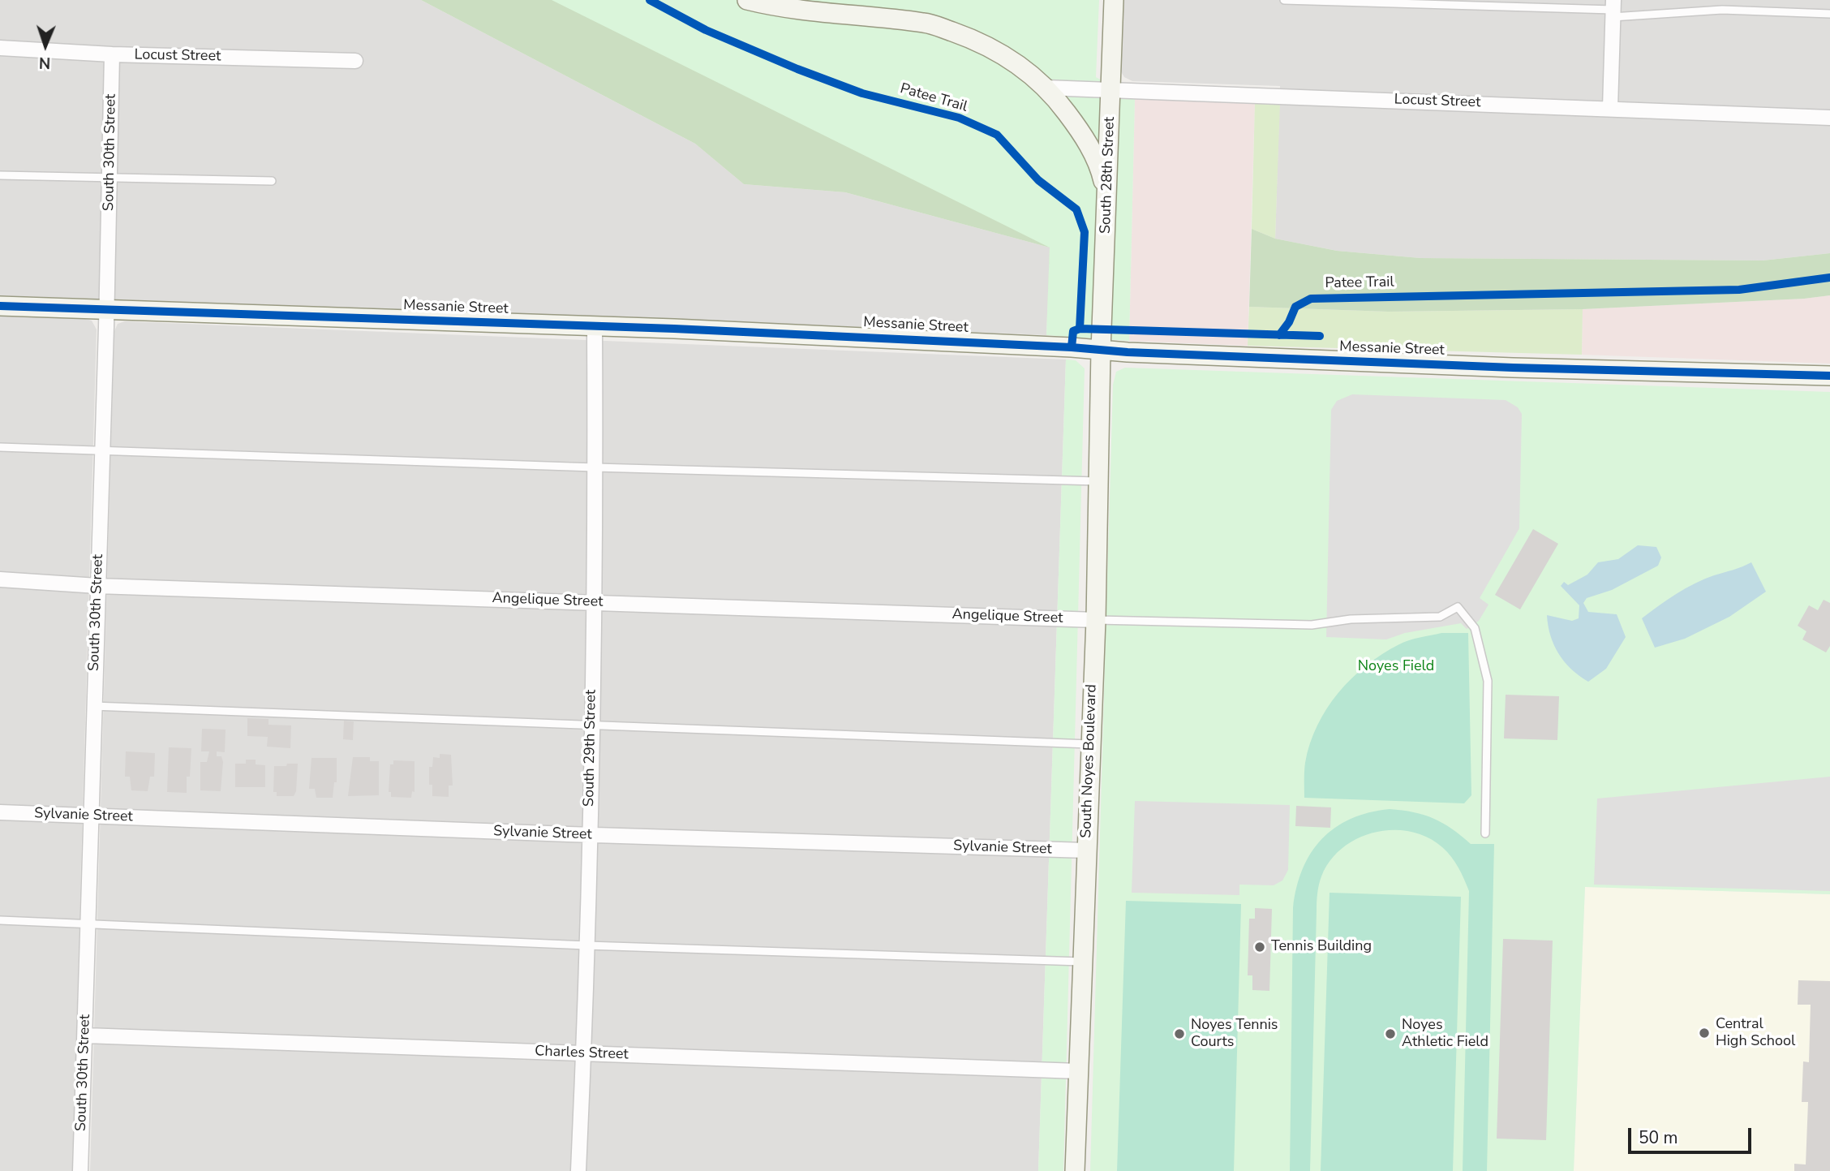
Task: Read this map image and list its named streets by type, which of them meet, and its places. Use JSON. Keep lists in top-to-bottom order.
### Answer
{
  "streets": {
    "street": [
      "Locust Street",
      "South 30th Street",
      "South 28th Street",
      "Messanie Street",
      "Angelique Street",
      "South 29th Street",
      "South Noyes Boulevard",
      "Sylvanie Street",
      "Charles Street"
    ],
    "cycle path": ["Patee Trail"]
  },
  "crossings": [
    ["Locust Street", "South 30th Street"],
    ["Locust Street", "South 28th Street"],
    ["South 30th Street", "Messanie Street"],
    ["South 30th Street", "Angelique Street"],
    ["South 30th Street", "Sylvanie Street"],
    ["South 30th Street", "Charles Street"],
    ["South 28th Street", "Messanie Street"],
    ["South 28th Street", "South Noyes Boulevard"],
    ["Messanie Street", "South 29th Street"],
    ["Messanie Street", "South Noyes Boulevard"],
    ["Angelique Street", "South 29th Street"],
    ["Angelique Street", "South Noyes Boulevard"],
    ["South 29th Street", "Sylvanie Street"],
    ["South 29th Street", "Charles Street"],
    ["South Noyes Boulevard", "Sylvanie Street"],
    ["South Noyes Boulevard", "Charles Street"]
  ],
  "parks": ["Noyes Field"],
  "places": [
    "Tennis Building",
    "Central High School",
    "Noyes Tennis Courts",
    "Noyes Athletic Field"
  ],
  "scale_bar": "50 m",
  "north": "bottom"
}
